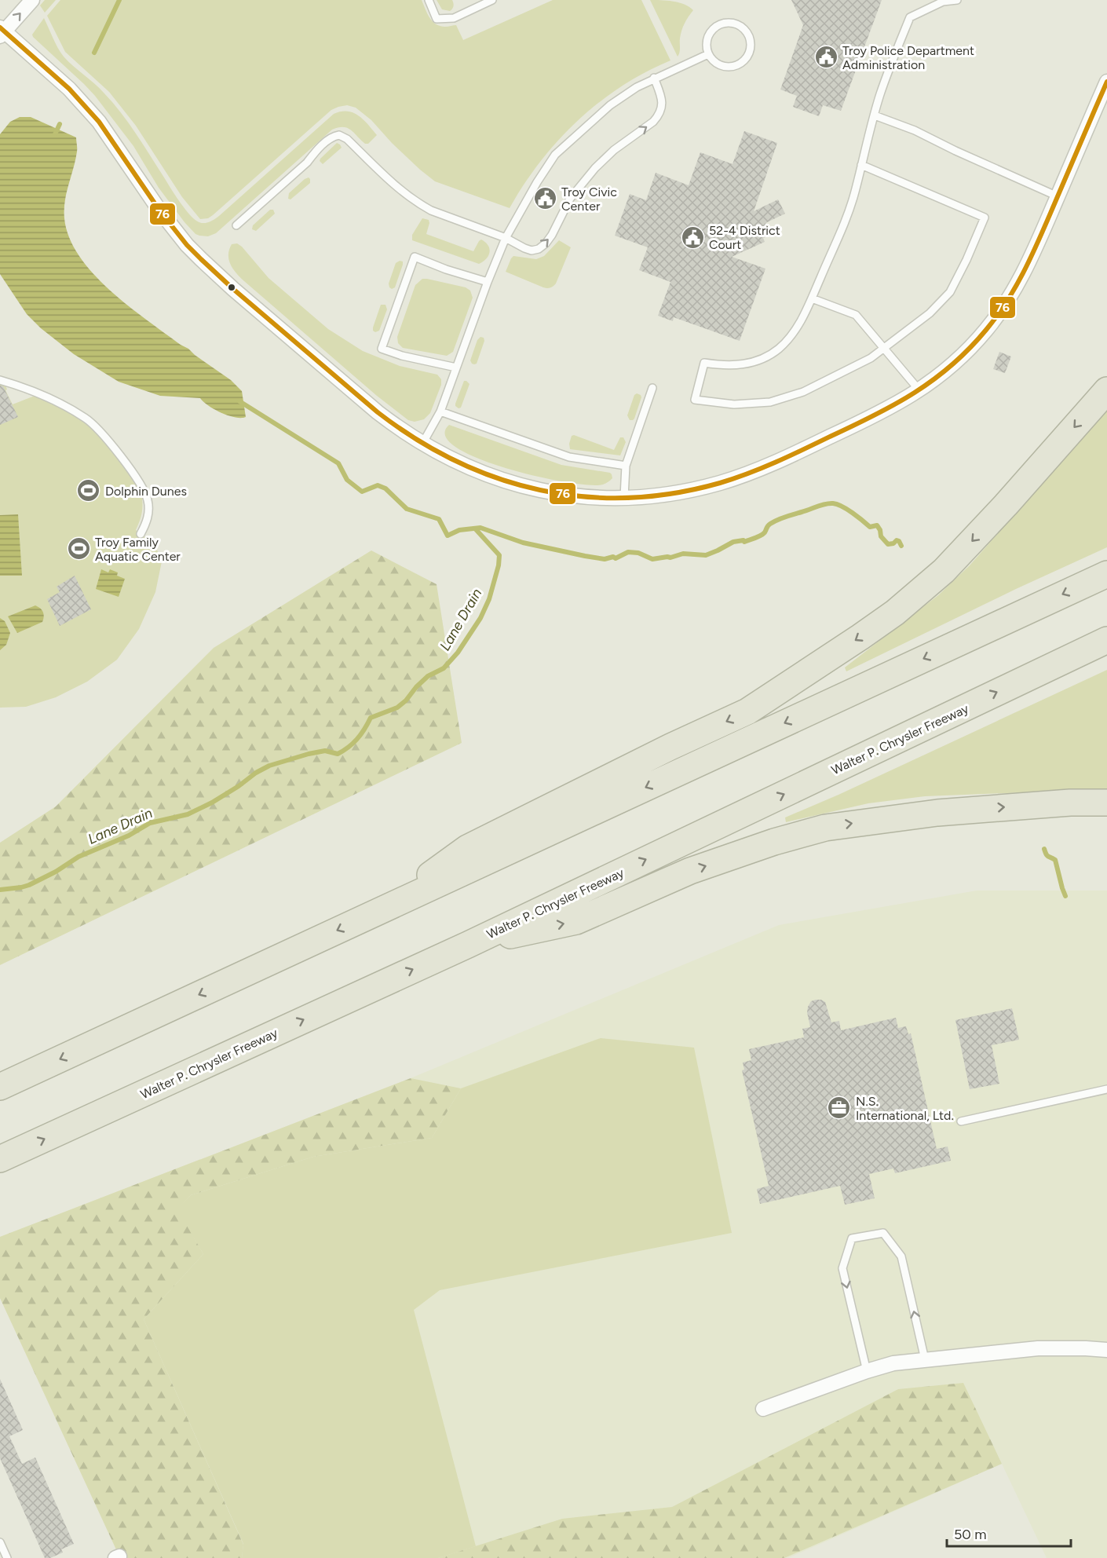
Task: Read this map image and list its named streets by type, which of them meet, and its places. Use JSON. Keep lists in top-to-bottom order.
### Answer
{
  "streets": {
    "highway": ["Walter P. Chrysler Freeway"]
  },
  "water": ["Lane Drain"],
  "places": {
    "public building": ["Troy Police Department Administration", "Troy Civic Center", "52-4 District Court"],
    "sports": ["Dolphin Dunes", "Troy Family Aquatic Center"],
    "office": ["N.S. International, Ltd."]
  },
  "lines": ["transit line 76"],
  "scale_bar": "50 m"
}
